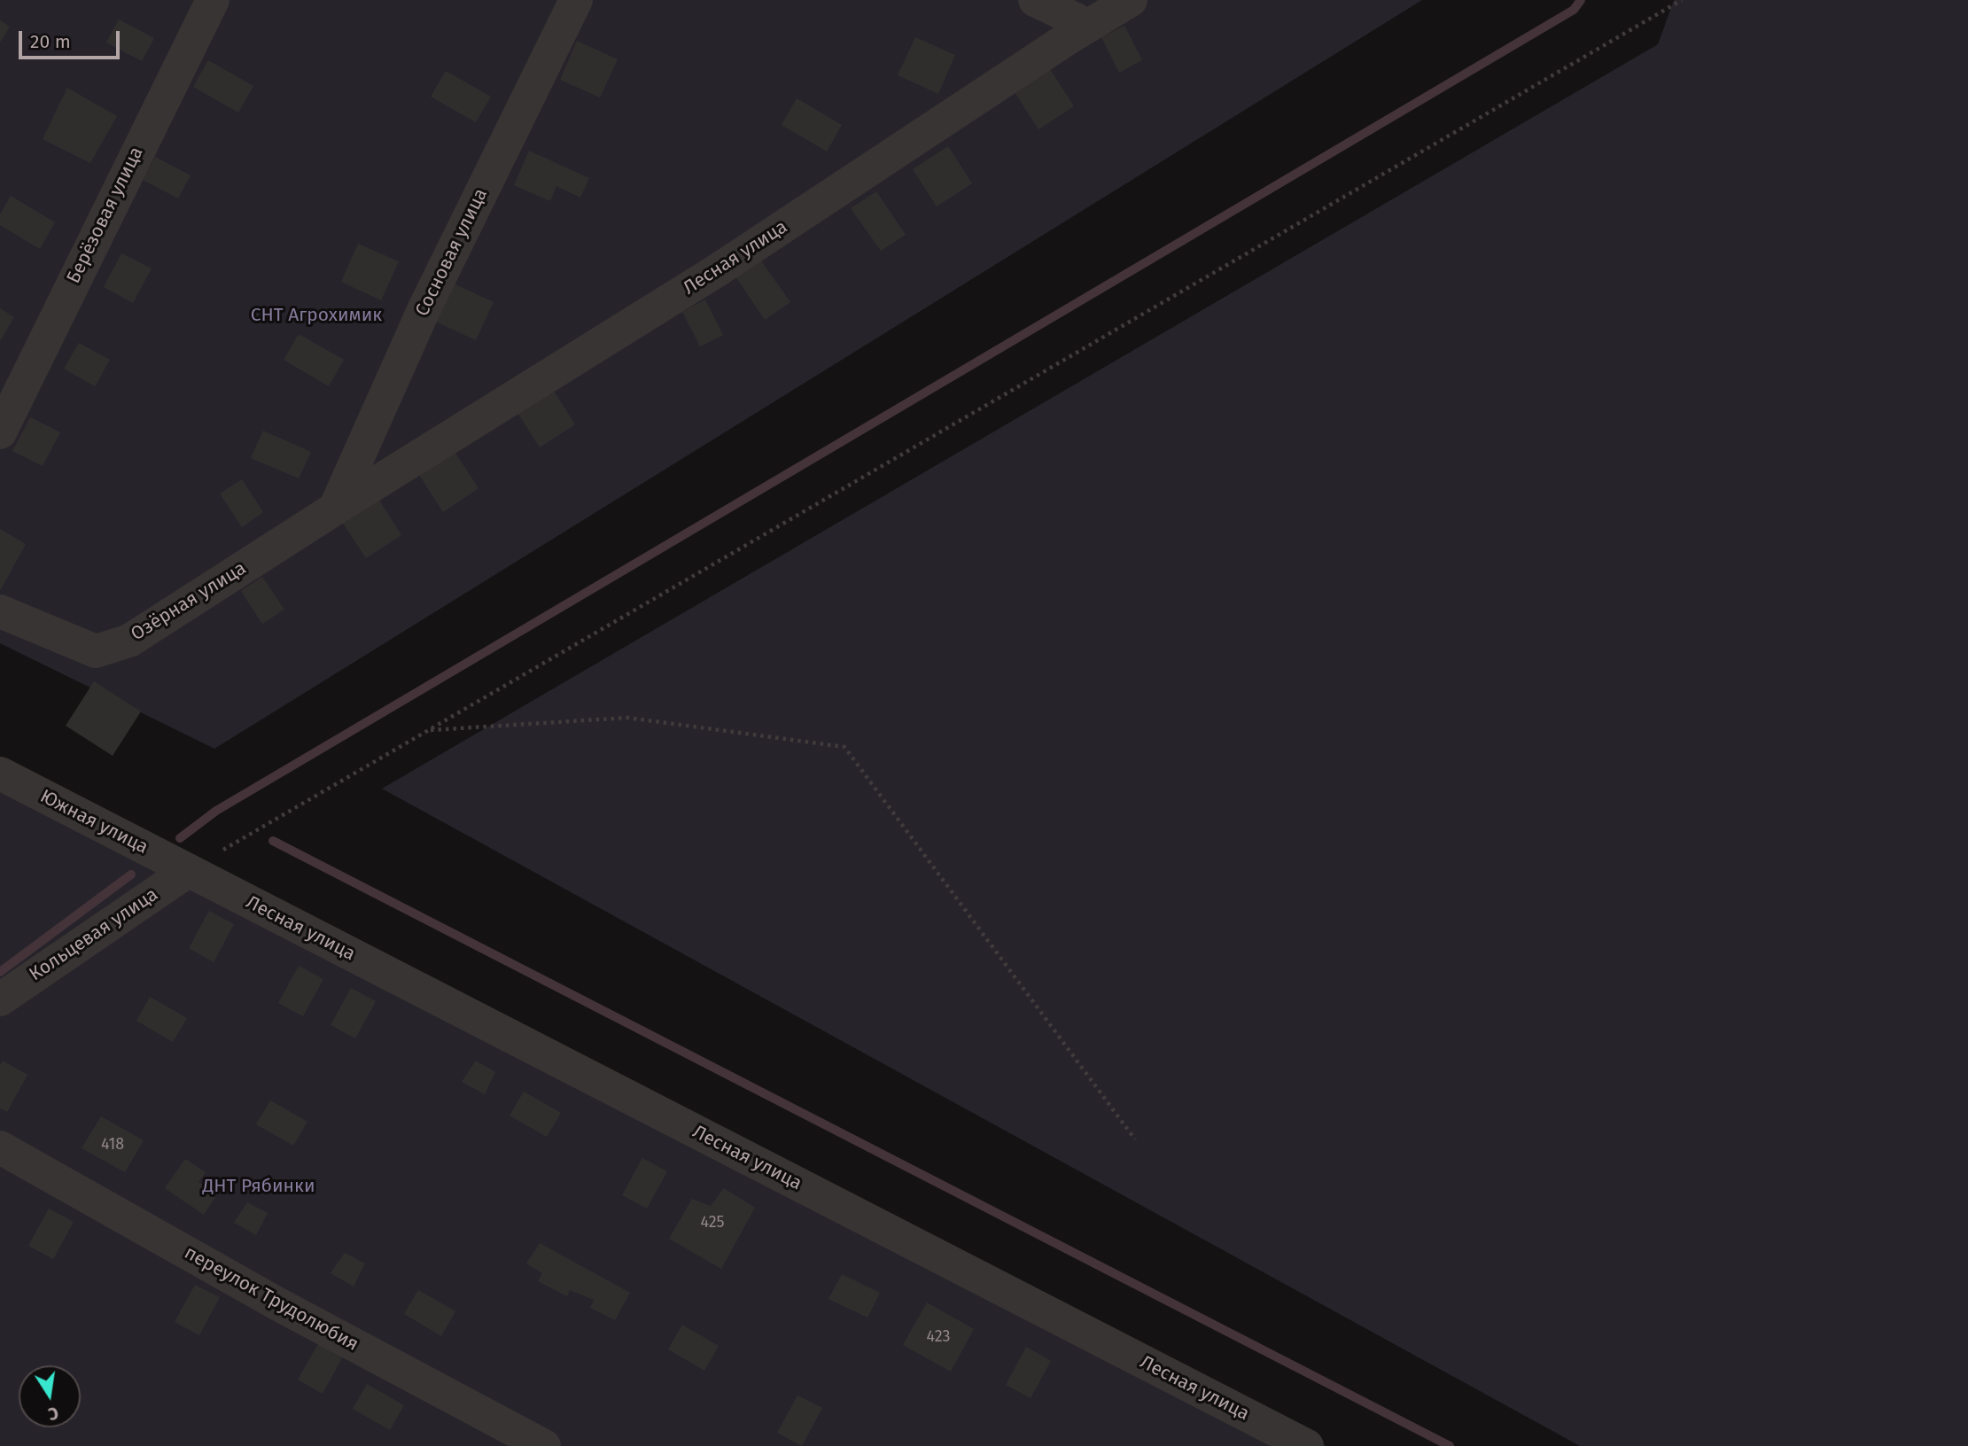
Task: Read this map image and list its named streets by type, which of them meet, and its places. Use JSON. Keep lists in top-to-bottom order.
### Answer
{
  "streets": {
    "street": [
      "Берёзовая улица",
      "Сосновая улица",
      "Лесная улица",
      "Озёрная улица",
      "Южная улица",
      "Кольцевая улица",
      "переулок Трудолюбия"
    ]
  },
  "crossings": [
    ["Сосновая улица", "Лесная улица"],
    ["Сосновая улица", "Озёрная улица"],
    ["Лесная улица", "Озёрная улица"],
    ["Лесная улица", "Южная улица"],
    ["Лесная улица", "Кольцевая улица"],
    ["Южная улица", "Кольцевая улица"]
  ],
  "parks": ["СНТ Агрохимик", "ДНТ Рябинки"],
  "house_numbers": ["418", "425", "423"],
  "scale_bar": "20 m",
  "north": "bottom"
}
